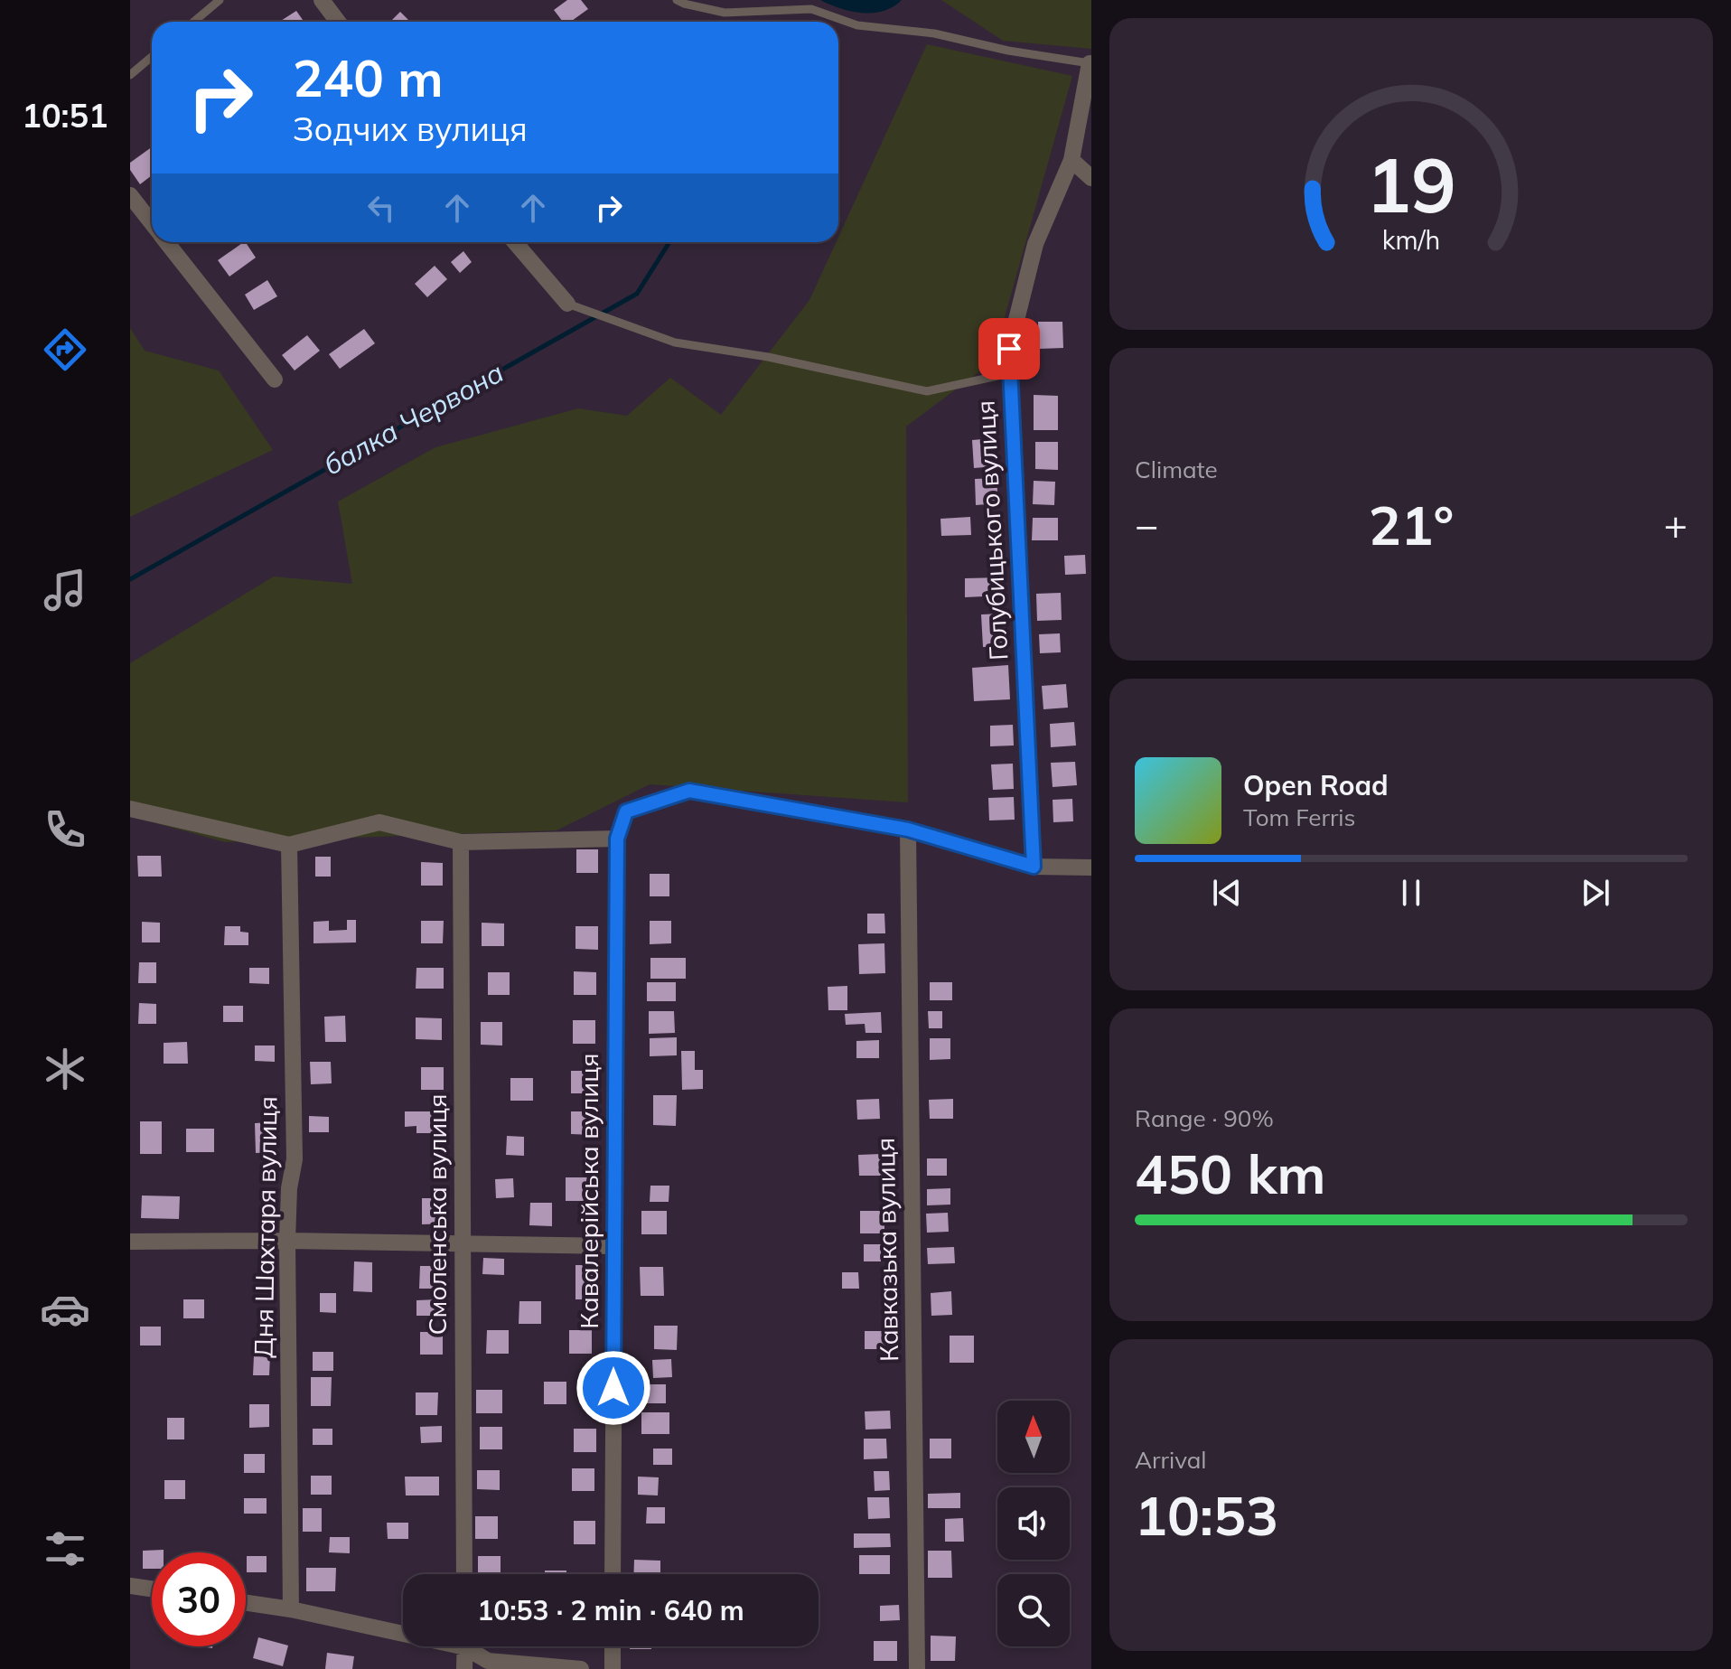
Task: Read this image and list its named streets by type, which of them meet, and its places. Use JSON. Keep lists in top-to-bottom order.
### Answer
{
  "streets": {
    "street": [
      "Голубицького вулиця",
      "Кавалерійська вулиця",
      "Смоленська вулиця",
      "Дня Шахтаря вулиця",
      "Кавказька вулиця"
    ]
  },
  "water": ["балка Червона"],
  "north": "top",
  "page": {
    "tabs": "10:51",
    "turn": ["240 m", "Зодчих вулиця"],
    "tile": [
      "Climate",
      ["Range · 90%", "450 km"],
      ["Arrival", "10:53"]
    ],
    "heat": ["−", "21°", "+"],
    "song": ["Open Road", "Tom Ferris"],
    "limit": "30",
    "trip": "10:53 · 2 min · 640 m",
    "gauge": ["19", "km/h"]
  }
}
